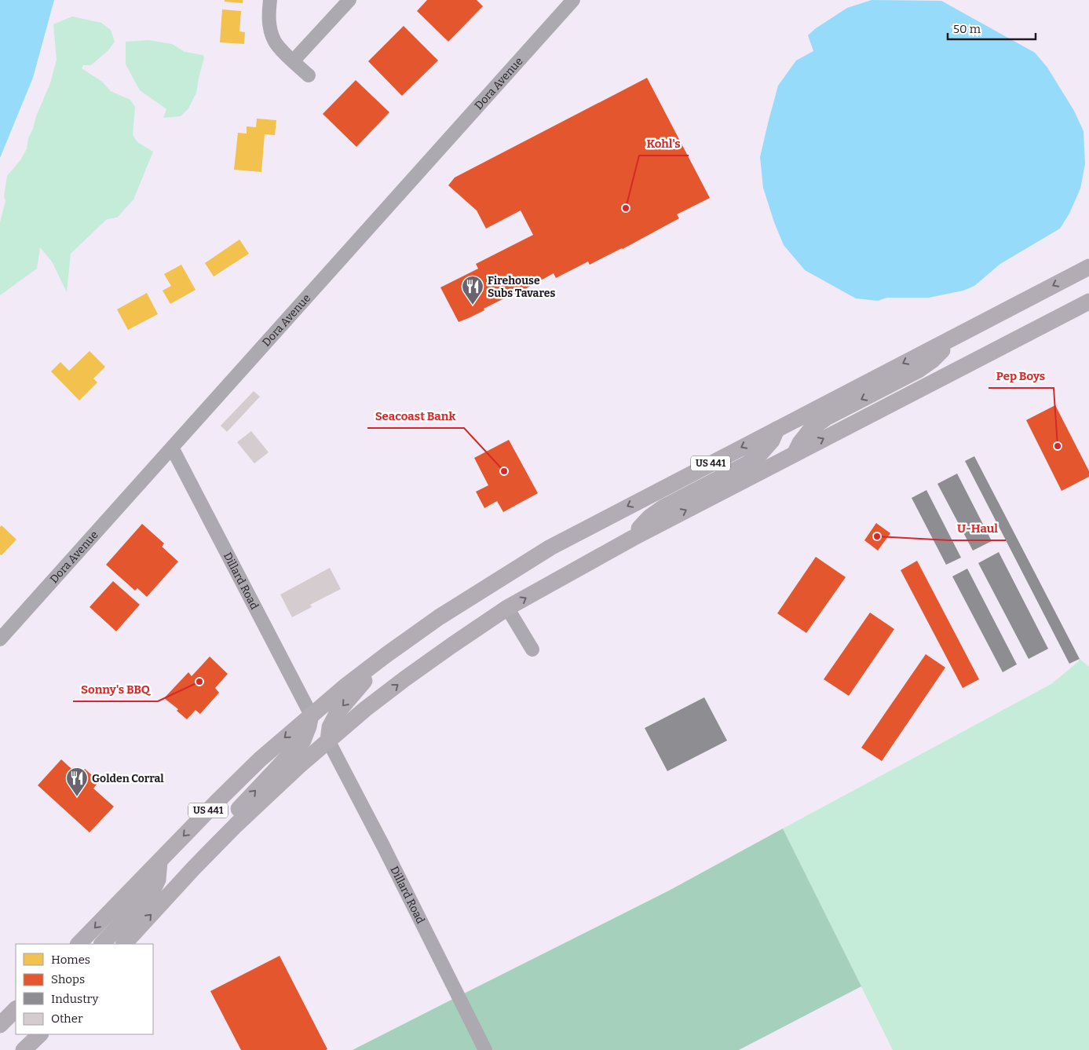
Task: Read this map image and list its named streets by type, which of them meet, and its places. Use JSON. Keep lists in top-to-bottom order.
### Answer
{
  "streets": {
    "main road": ["US 441"],
    "street": ["Dora Avenue", "Dillard Road"]
  },
  "crossings": [
    ["Dora Avenue", "Dillard Road"],
    ["US 441", "Dillard Road"]
  ],
  "places": {
    "other": [
      "Kohl's",
      "Pep Boys",
      "Seacoast Bank",
      "U-Haul",
      "Sonny's BBQ"
    ],
    "restaurant": ["Firehouse Subs Tavares", "Golden Corral"]
  },
  "legend": [
    "Homes",
    "Shops",
    "Industry",
    "Other"
  ],
  "scale_bar": "50 m"
}
